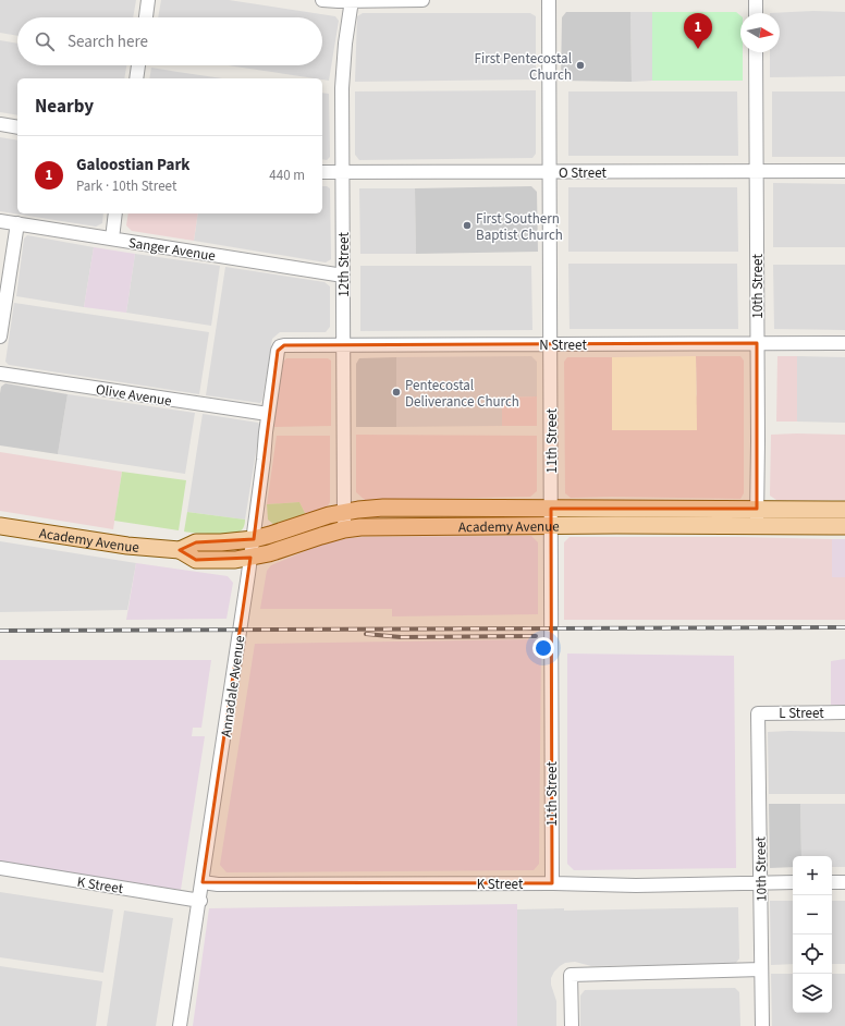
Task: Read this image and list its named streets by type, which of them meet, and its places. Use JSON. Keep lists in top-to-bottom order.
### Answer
{
  "streets": {
    "main road": ["Academy Avenue"],
    "street": [
      "O Street",
      "Sanger Avenue",
      "12th Street",
      "10th Street",
      "N Street",
      "Olive Avenue",
      "11th Street",
      "Annadale Avenue",
      "L Street",
      "K Street"
    ]
  },
  "crossings": [
    ["O Street", "12th Street"],
    ["O Street", "10th Street"],
    ["O Street", "11th Street"],
    ["Sanger Avenue", "12th Street"],
    ["12th Street", "N Street"],
    ["12th Street", "Academy Avenue"],
    ["10th Street", "N Street"],
    ["10th Street", "Academy Avenue"],
    ["10th Street", "L Street"],
    ["10th Street", "K Street"],
    ["N Street", "11th Street"],
    ["N Street", "Annadale Avenue"],
    ["Olive Avenue", "Annadale Avenue"],
    ["11th Street", "Academy Avenue"],
    ["11th Street", "K Street"],
    ["Academy Avenue", "Annadale Avenue"],
    ["Annadale Avenue", "K Street"]
  ],
  "places": ["First Pentecostal Church", "First Southern Baptist Church", "Pentecostal Deliverance Church"],
  "north": "right",
  "page": {
    "pins": "1",
    "search": "Search here",
    "heading": "Nearby",
    "list": [
      {
        "mark": "1",
        "name": "Galoostian Park",
        "note": "Park · 10th Street",
        "value": "440 m"
      }
    ],
    "map_buttons": ["+", "−"]
  }
}
